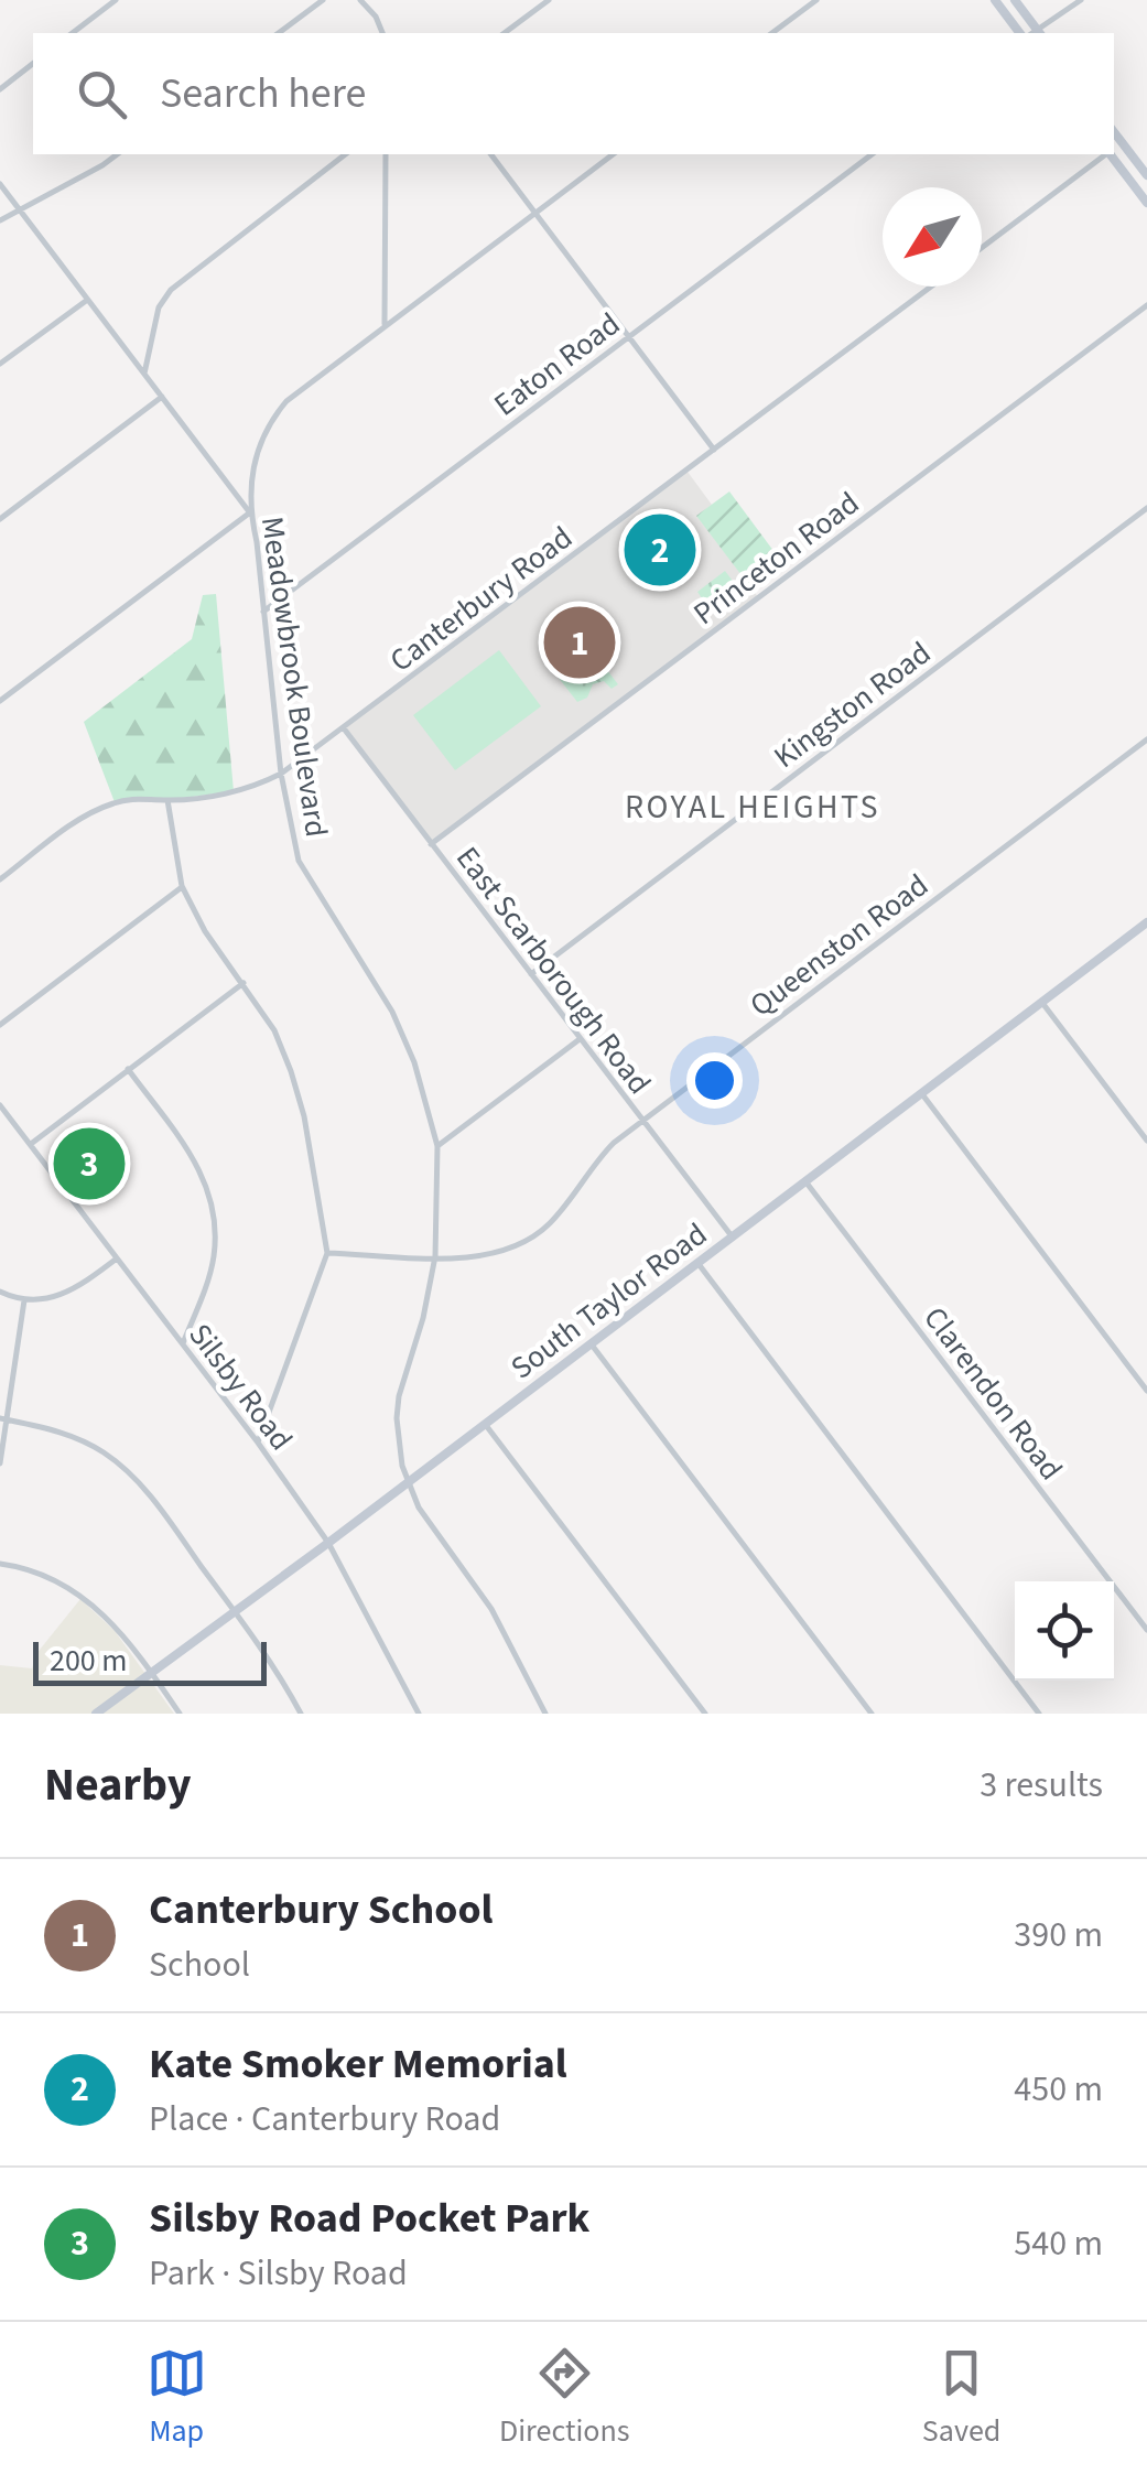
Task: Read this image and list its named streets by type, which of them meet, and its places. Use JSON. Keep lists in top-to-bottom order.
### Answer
{
  "streets": {
    "main road": ["South Taylor Road"],
    "street": [
      "Eaton Road",
      "Princeton Road",
      "Canterbury Road",
      "Meadowbrook Boulevard",
      "Kingston Road",
      "Queenston Road",
      "East Scarborough Road",
      "Silsby Road",
      "Clarendon Road"
    ]
  },
  "crossings": [
    ["Eaton Road", "Meadowbrook Boulevard"],
    ["Princeton Road", "East Scarborough Road"],
    ["Canterbury Road", "Meadowbrook Boulevard"],
    ["Canterbury Road", "East Scarborough Road"],
    ["Meadowbrook Boulevard", "Queenston Road"],
    ["Meadowbrook Boulevard", "South Taylor Road"],
    ["Kingston Road", "East Scarborough Road"],
    ["Queenston Road", "East Scarborough Road"],
    ["East Scarborough Road", "South Taylor Road"],
    ["South Taylor Road", "Silsby Road"],
    ["South Taylor Road", "Clarendon Road"]
  ],
  "districts": ["ROYAL HEIGHTS"],
  "scale_bar": "200 m",
  "north": "bottom left",
  "page": {
    "search": "Search here",
    "pins": ["2", "1", "3"],
    "scale": "200 m",
    "heading": ["Nearby", "3 results"],
    "list": [
      {
        "mark": "1",
        "name": "Canterbury School",
        "note": "School",
        "value": "390 m"
      },
      {
        "mark": "2",
        "name": "Kate Smoker Memorial",
        "note": "Place · Canterbury Road",
        "value": "450 m"
      },
      {
        "mark": "3",
        "name": "Silsby Road Pocket Park",
        "note": "Park · Silsby Road",
        "value": "540 m"
      }
    ],
    "nav": ["Map", "Directions", "Saved"]
  }
}
